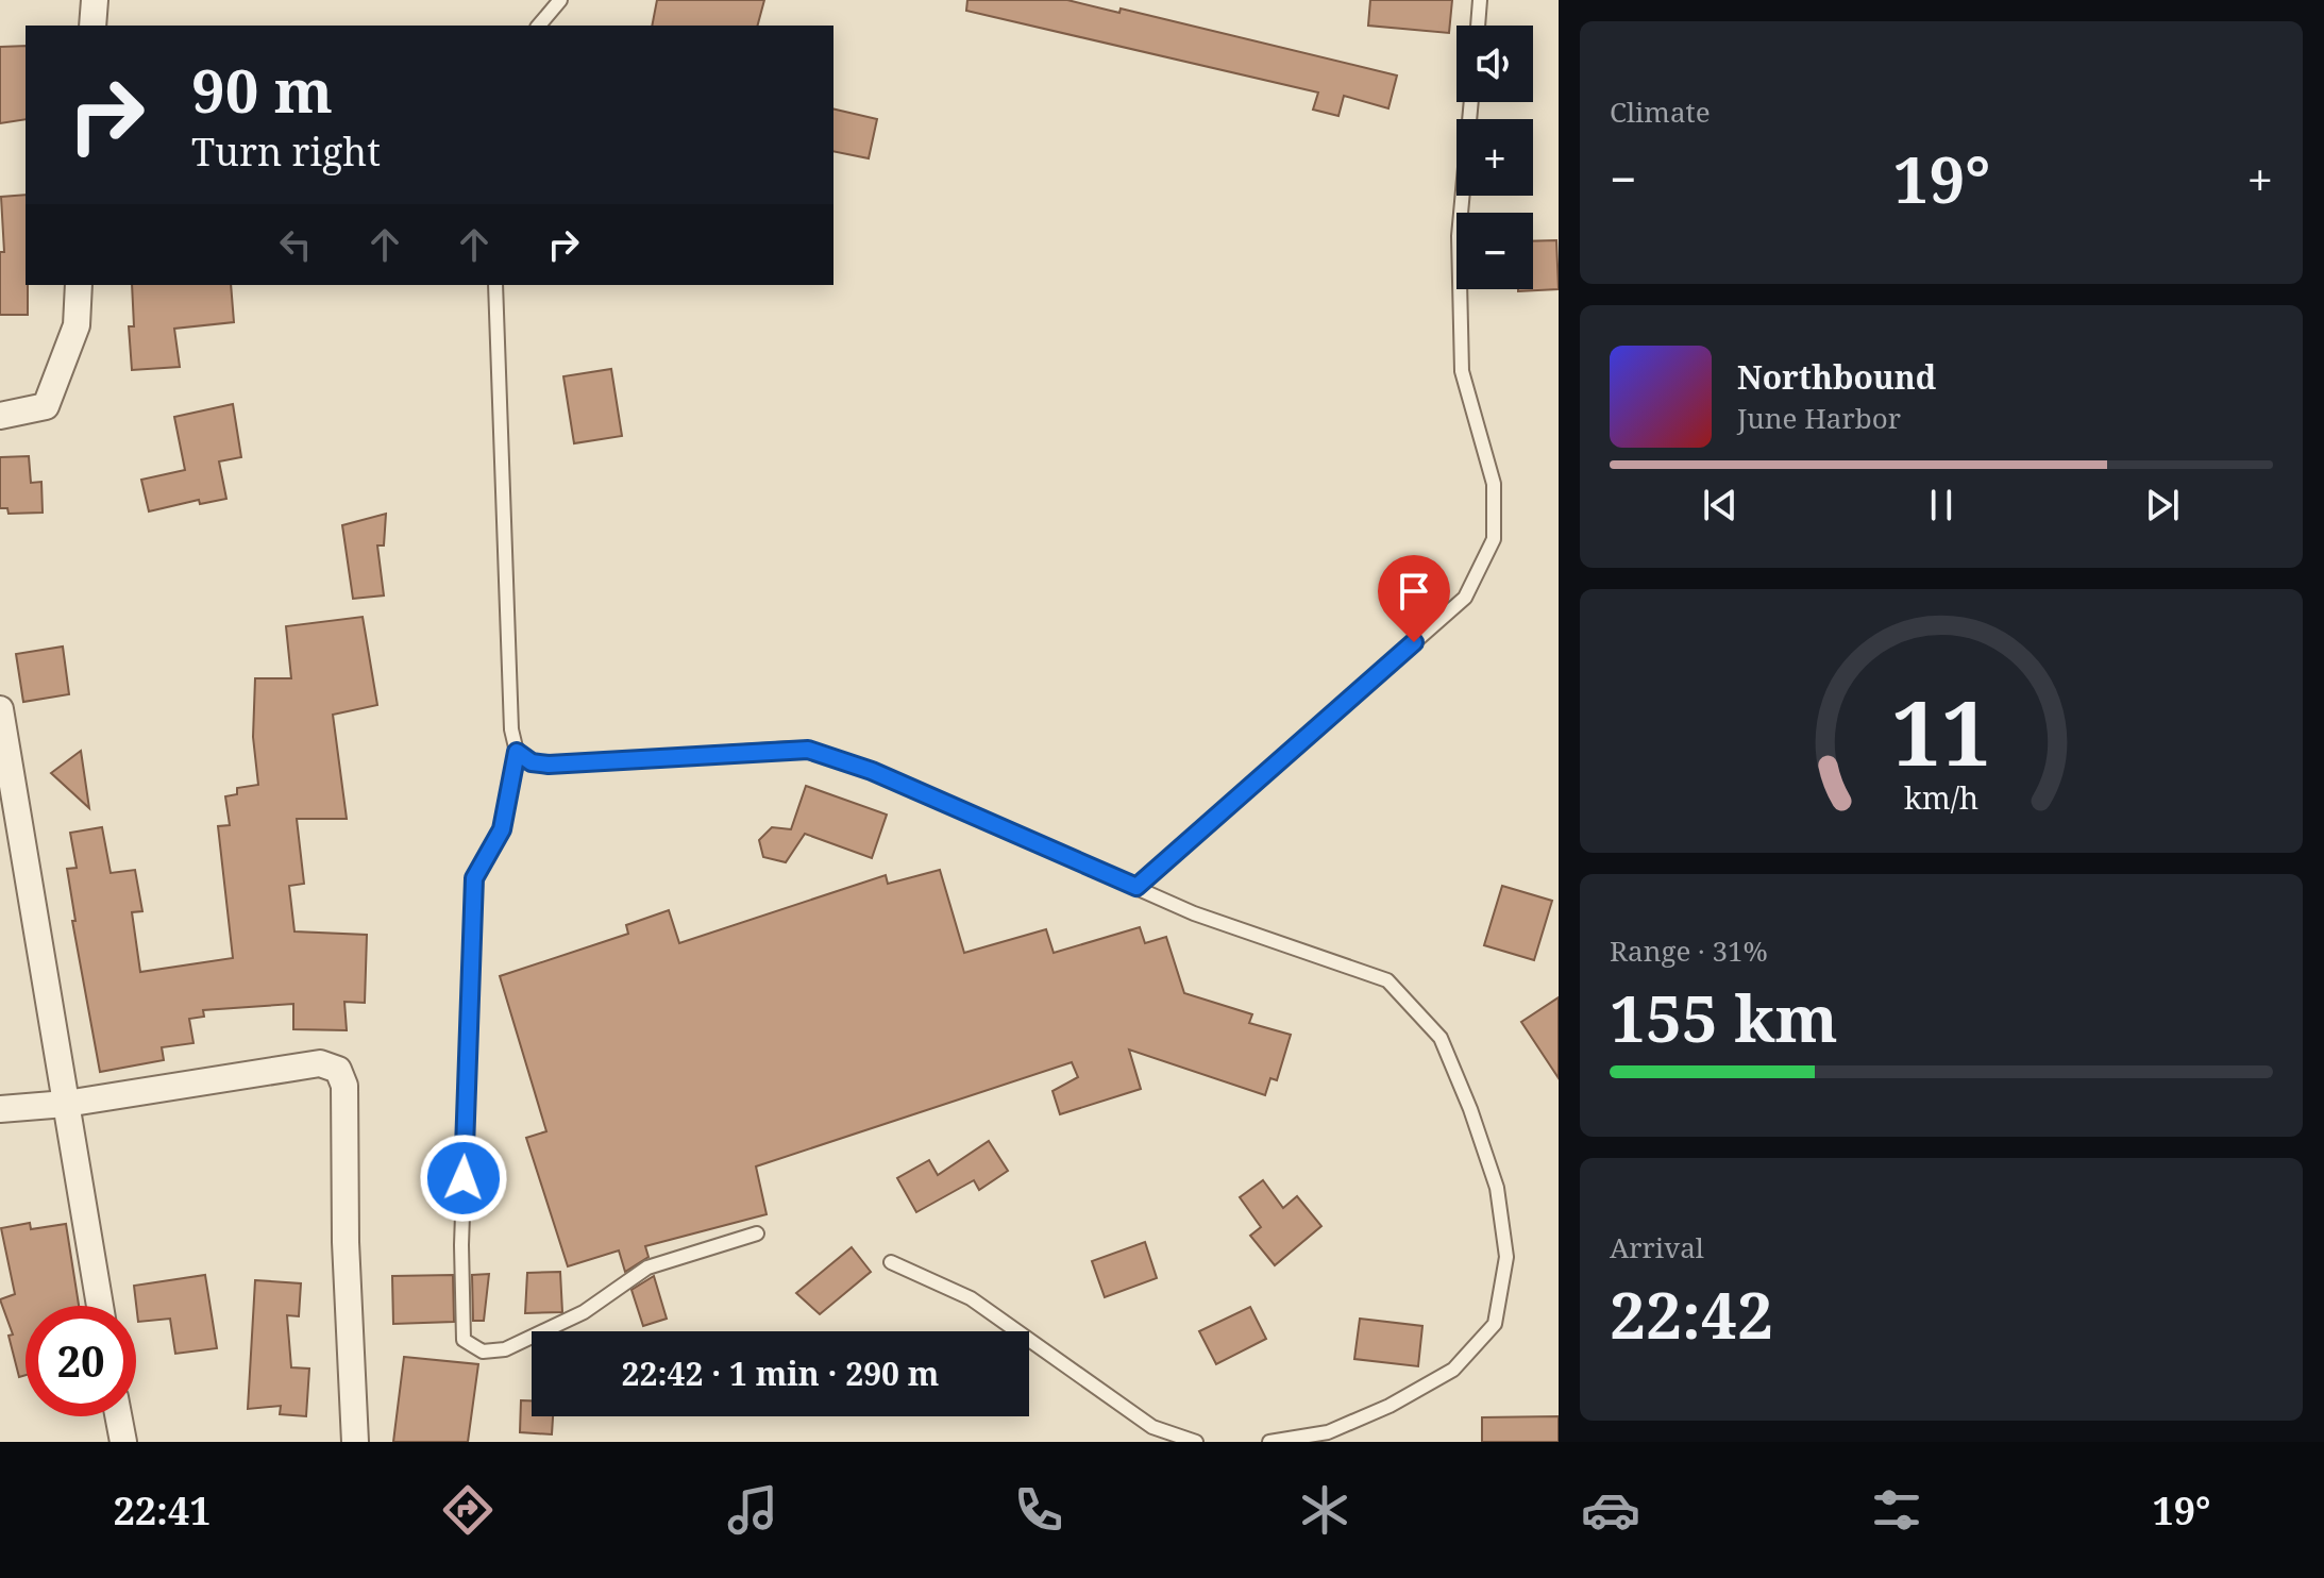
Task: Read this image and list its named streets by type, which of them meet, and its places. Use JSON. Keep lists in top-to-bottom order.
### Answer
{
  "page": {
    "tile": [
      "Climate",
      ["Range · 31%", "155 km"],
      ["Arrival", "22:42"]
    ],
    "map_buttons": ["+", "−"],
    "turn": ["90 m", "Turn right"],
    "heat": ["−", "19°", "+"],
    "song": ["Northbound", "June Harbor"],
    "limit": "20",
    "trip": "22:42 · 1 min · 290 m",
    "tabs": ["22:41", "19°"],
    "gauge": ["11", "km/h"]
  }
}
